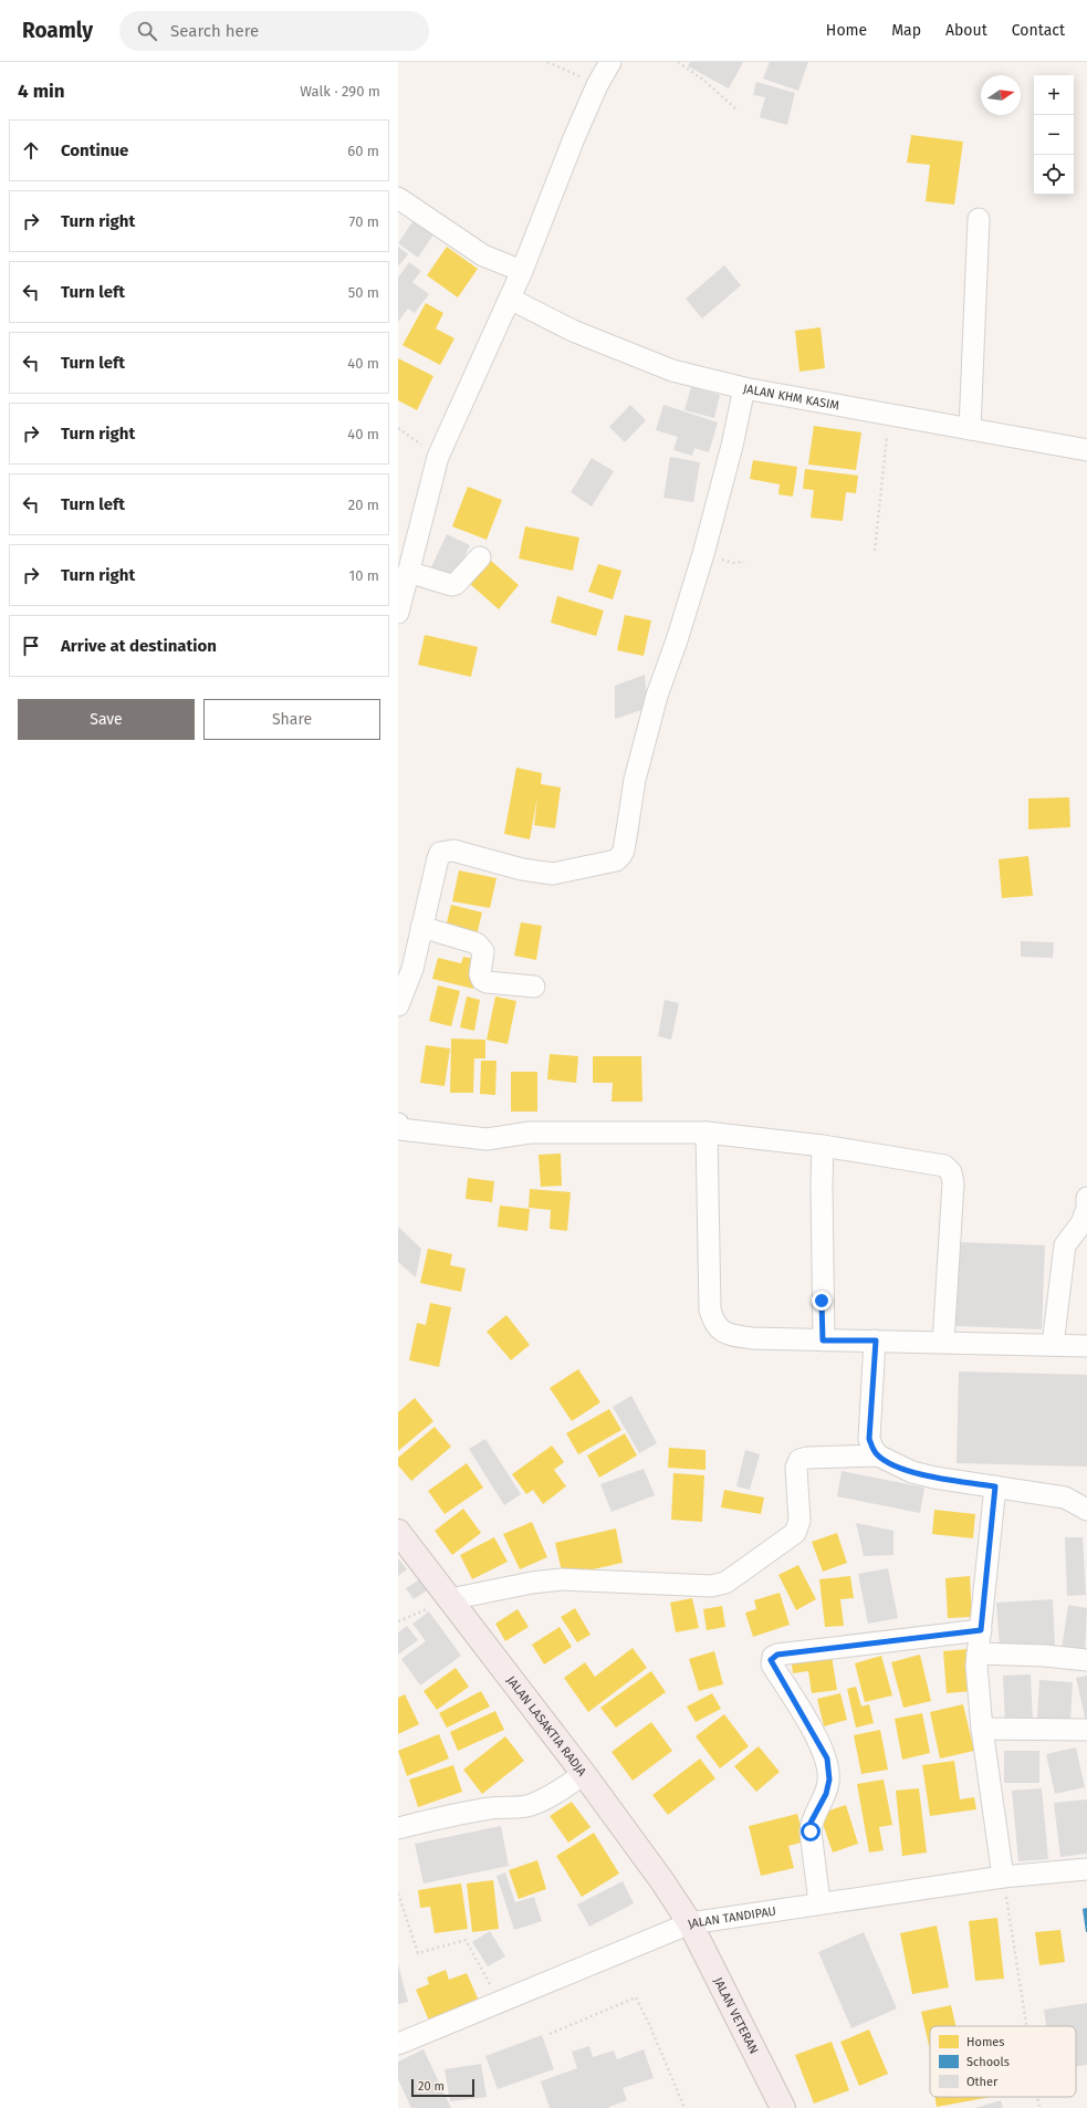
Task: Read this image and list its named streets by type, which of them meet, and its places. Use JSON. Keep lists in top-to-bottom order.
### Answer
{
  "streets": {
    "highway": ["JALAN LASAKTIA RADJA", "JALAN VETERAN"],
    "street": ["JALAN KHM KASIM", "JALAN TANDIPAU"]
  },
  "crossings": [
    ["JALAN LASAKTIA RADJA", "JALAN TANDIPAU"],
    ["JALAN LASAKTIA RADJA", "JALAN VETERAN"],
    ["JALAN TANDIPAU", "JALAN VETERAN"]
  ],
  "legend": ["Homes", "Schools", "Other"],
  "scale_bar": "20 m",
  "north": "right",
  "page": {
    "header": "Roamly",
    "search": "Search here",
    "nav": [
      "Home",
      "Map",
      "About",
      "Contact"
    ],
    "heading": ["4 min", "Walk · 290 m"],
    "map_buttons": ["+", "−"],
    "list": [
      ["Continue", "60 m"],
      ["Turn right", "70 m"],
      ["Turn left", "50 m"],
      ["Turn left", "40 m"],
      ["Turn right", "40 m"],
      ["Turn left", "20 m"],
      ["Turn right", "10 m"],
      "Arrive at destination"
    ],
    "buttons": ["Save", "Share"],
    "scale": "20 m"
  }
}
